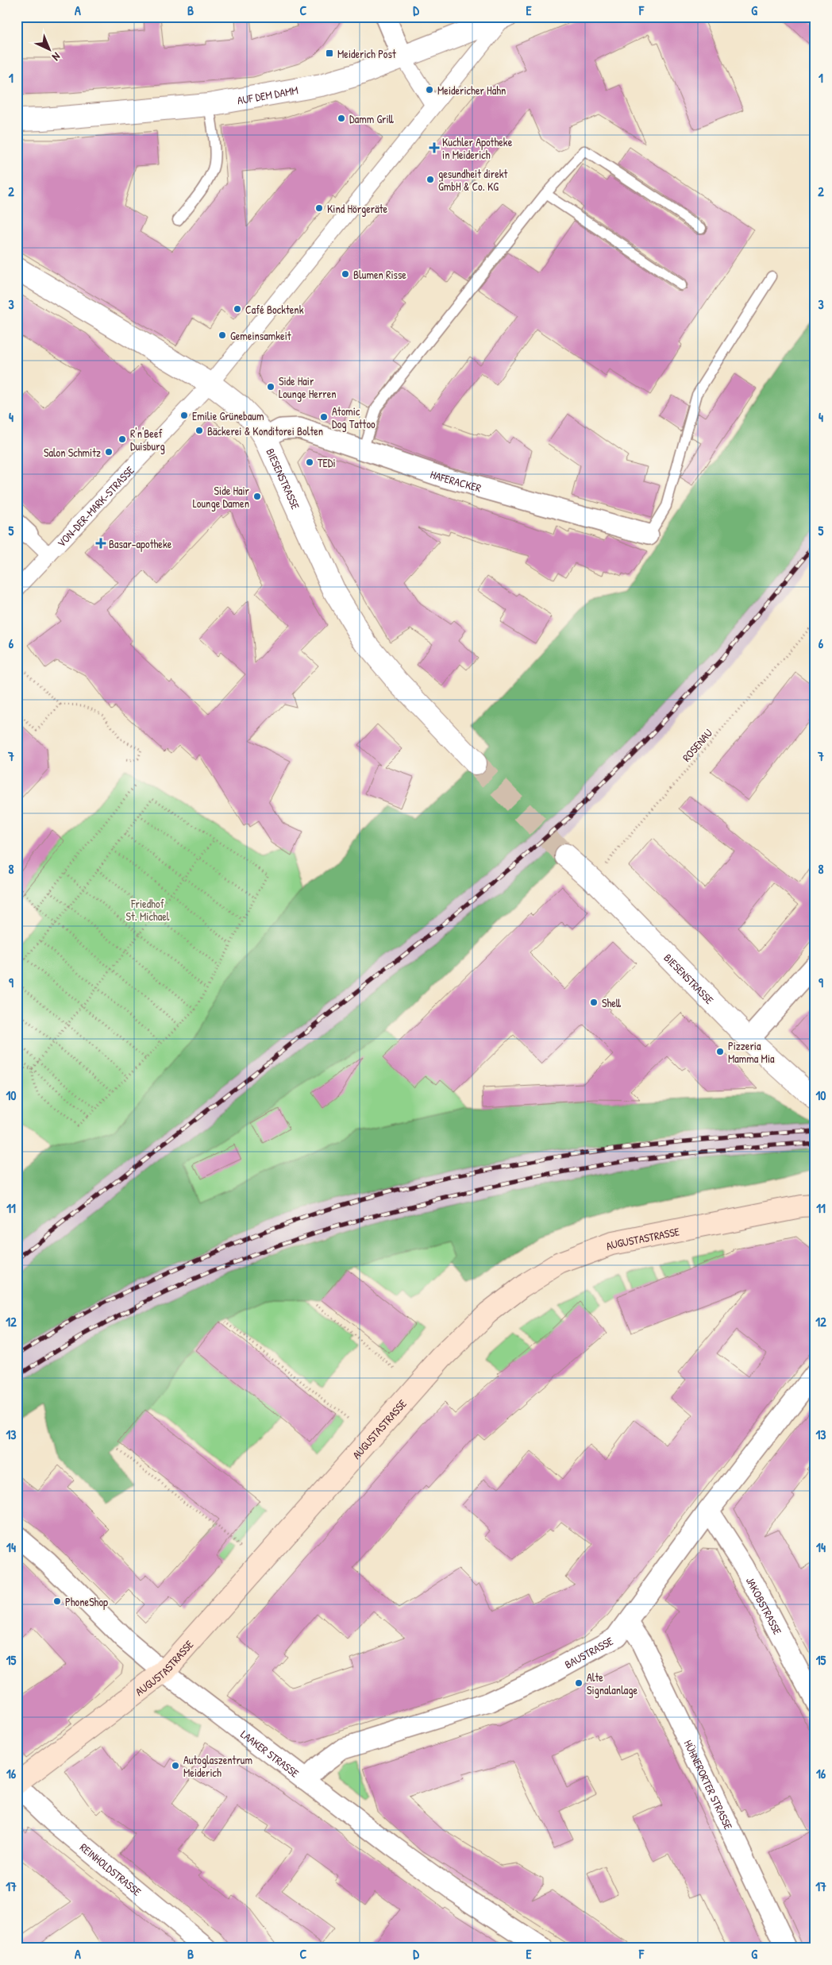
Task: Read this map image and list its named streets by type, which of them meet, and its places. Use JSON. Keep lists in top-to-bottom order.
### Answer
{
  "streets": {
    "main road": ["AUGUSTASTRASSE"],
    "street": [
      "AUF DEM DAMM",
      "BIESENSTRASSE",
      "HAFERACKER",
      "VON-DER-MARK-STRASSE",
      "JAKOBSTRASSE",
      "BAUSTRASSE",
      "LAAKER STRASSE",
      "HÜHNERORTER STRASSE",
      "REINHOLDSTRASSE"
    ],
    "path": ["ROSENAU"]
  },
  "crossings": [
    ["AUF DEM DAMM", "VON-DER-MARK-STRASSE"],
    ["BIESENSTRASSE", "HAFERACKER"],
    ["BIESENSTRASSE", "VON-DER-MARK-STRASSE"],
    ["BIESENSTRASSE", "ROSENAU"],
    ["AUGUSTASTRASSE", "LAAKER STRASSE"],
    ["JAKOBSTRASSE", "BAUSTRASSE"],
    ["BAUSTRASSE", "LAAKER STRASSE"],
    ["BAUSTRASSE", "HÜHNERORTER STRASSE"]
  ],
  "parks": ["Friedhof St. Michael"],
  "places": {
    "transit": ["Meiderich Post"],
    "other": [
      "Meidericher Hahn",
      "Damm Grill",
      "gesundheit direkt GmbH & Co. KG",
      "Kind Hörgeräte",
      "Blumen Risse",
      "Café Bocktenk",
      "Gemeinsamkeit",
      "Side Hair Lounge Herren",
      "Emilie Grünebaum",
      "Atomic Dog Tattoo",
      "Bäckerei & Konditorei Bolten",
      "R'n'Beef Duisburg",
      "Salon Schmitz",
      "TEDi",
      "Side Hair Lounge Damen",
      "Shell",
      "Pizzeria Mamma Mia",
      "PhoneShop",
      "Alte Signalanlage",
      "Autoglaszentrum Meiderich"
    ],
    "health": ["Kuchler Apotheke in Meiderich", "Basar-apotheke"]
  },
  "north": "bottom right",
  "grid": {
    "columns": [
      "A",
      "B",
      "C",
      "D",
      "E",
      "F",
      "G"
    ],
    "rows": [
      "1",
      "2",
      "3",
      "4",
      "5",
      "6",
      "7",
      "8",
      "9",
      "10",
      "11",
      "12",
      "13",
      "14",
      "15",
      "16",
      "17"
    ]
  }
}
